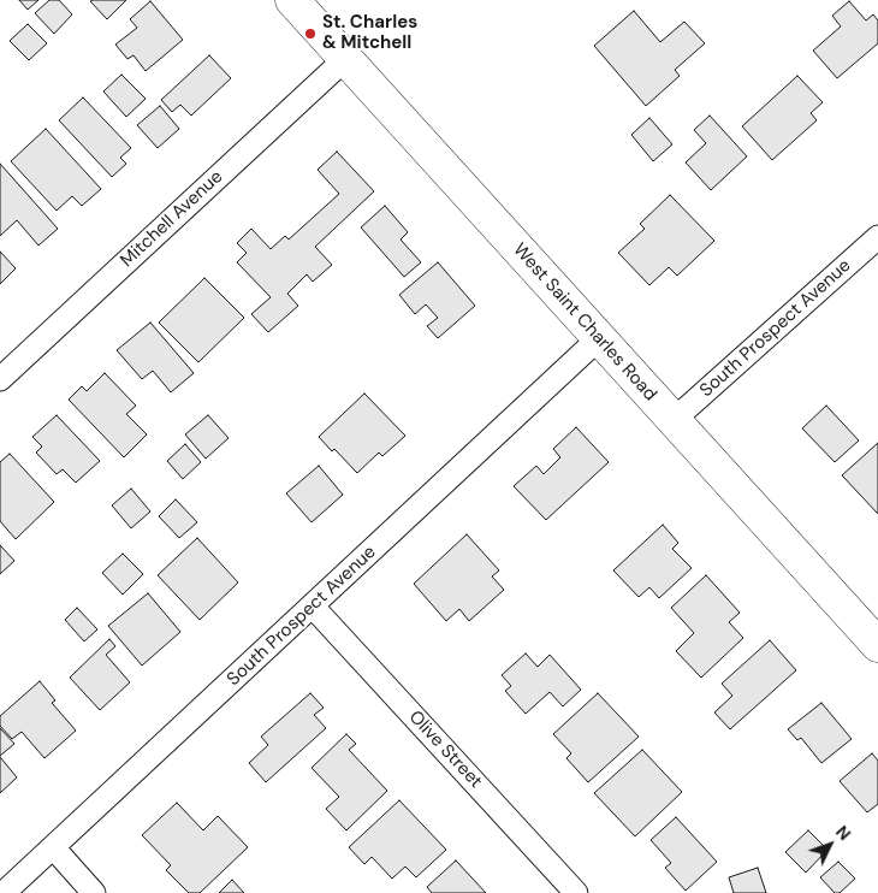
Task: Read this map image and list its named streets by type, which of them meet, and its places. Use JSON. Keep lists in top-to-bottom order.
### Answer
{
  "streets": {
    "main road": ["West Saint Charles Road"],
    "street": ["Mitchell Avenue", "South Prospect Avenue", "Olive Street"]
  },
  "crossings": [
    ["Mitchell Avenue", "West Saint Charles Road"],
    ["West Saint Charles Road", "South Prospect Avenue"],
    ["South Prospect Avenue", "Olive Street"]
  ],
  "places": ["St. Charles & Mitchell"],
  "north": "top right"
}
